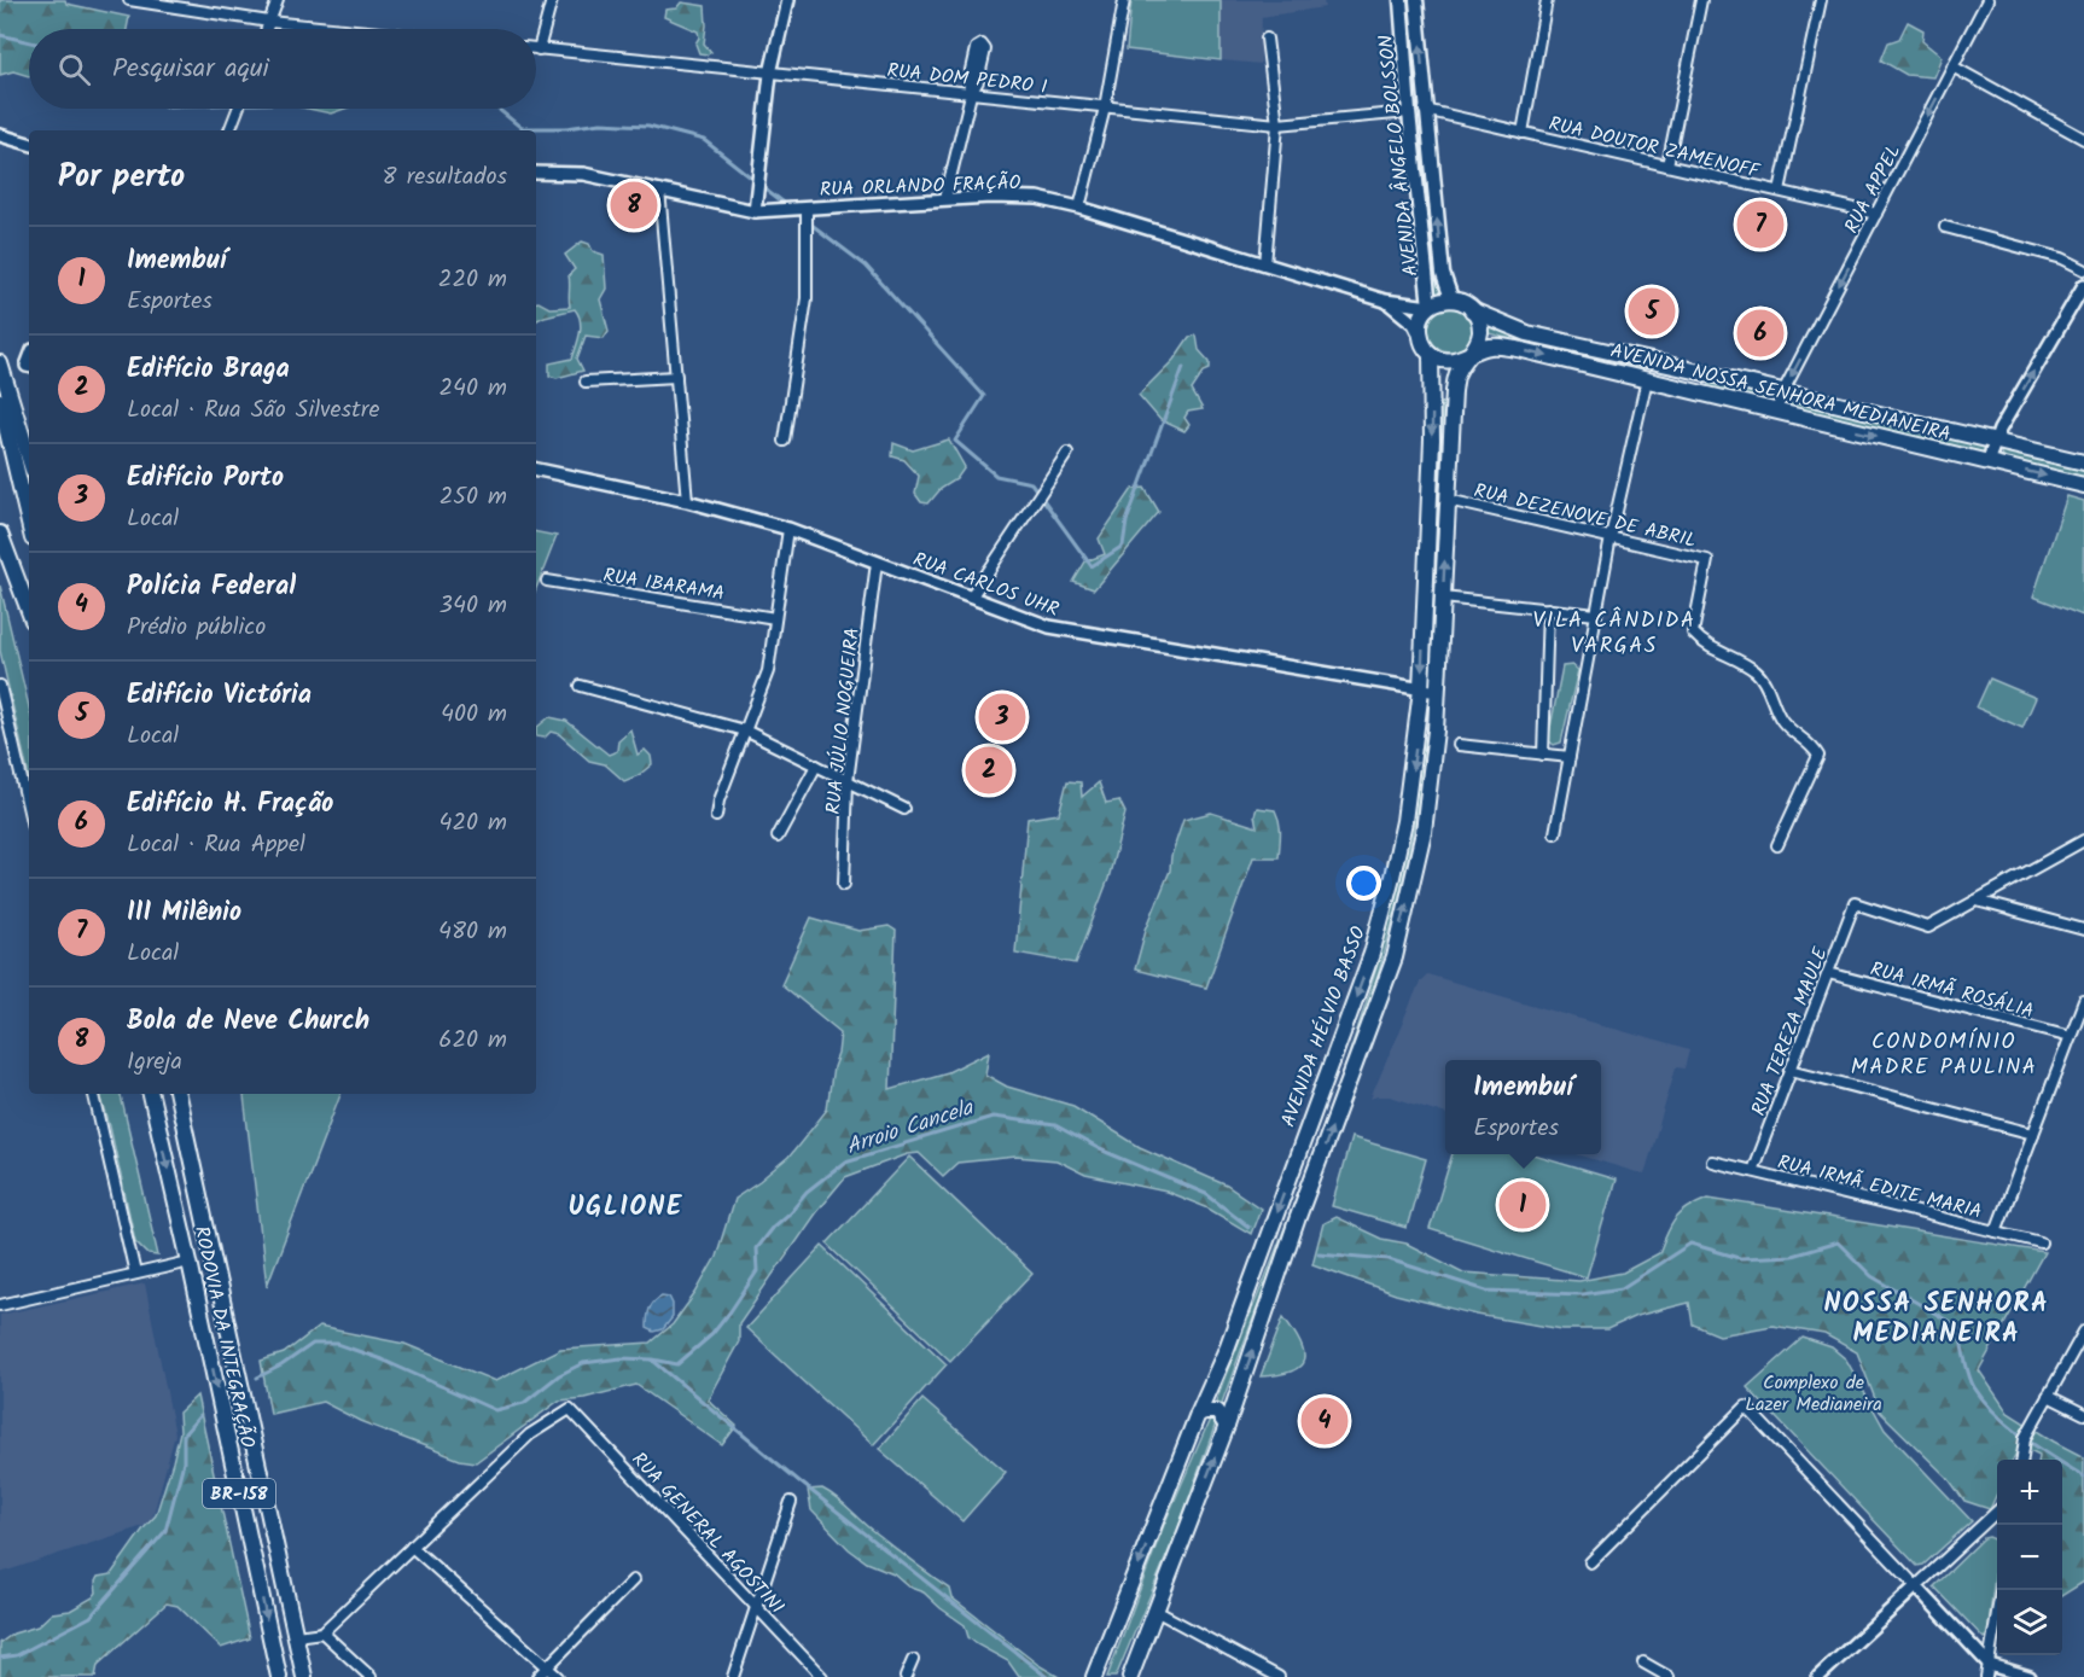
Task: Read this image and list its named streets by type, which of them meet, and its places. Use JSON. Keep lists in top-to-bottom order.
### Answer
{
  "streets": {
    "main road": [
      "AVENIDA ÂNGELO BOLSSON",
      "AVENIDA NOSSA SENHORA MEDIANEIRA",
      "AVENIDA HÉLVIO BASSO",
      "RODOVIA DA INTEGRAÇÃO",
      "BR-158"
    ],
    "street": [
      "RUA DOM PEDRO I",
      "RUA DOUTOR ZAMENOFF",
      "RUA ORLANDO FRAÇÃO",
      "RUA APPEL",
      "RUA DEZENOVE DE ABRIL",
      "RUA IBARAMA",
      "RUA CARLOS UHR",
      "RUA JÚLIO NOGUEIRA",
      "RUA IRMÃ ROSÁLIA",
      "RUA TEREZA MAULE",
      "RUA IRMÃ EDITE MARIA",
      "RUA GENERAL AGOSTINI"
    ]
  },
  "crossings": [
    ["RUA DOM PEDRO I", "AVENIDA ÂNGELO BOLSSON"],
    ["RUA DOUTOR ZAMENOFF", "AVENIDA ÂNGELO BOLSSON"],
    ["RUA DOUTOR ZAMENOFF", "RUA APPEL"],
    ["AVENIDA ÂNGELO BOLSSON", "RUA ORLANDO FRAÇÃO"],
    ["AVENIDA ÂNGELO BOLSSON", "AVENIDA NOSSA SENHORA MEDIANEIRA"],
    ["AVENIDA ÂNGELO BOLSSON", "AVENIDA HÉLVIO BASSO"],
    ["RUA ORLANDO FRAÇÃO", "AVENIDA NOSSA SENHORA MEDIANEIRA"],
    ["RUA ORLANDO FRAÇÃO", "AVENIDA HÉLVIO BASSO"],
    ["RUA APPEL", "AVENIDA NOSSA SENHORA MEDIANEIRA"],
    ["AVENIDA NOSSA SENHORA MEDIANEIRA", "AVENIDA HÉLVIO BASSO"],
    ["RUA CARLOS UHR", "RUA JÚLIO NOGUEIRA"],
    ["RUA CARLOS UHR", "AVENIDA HÉLVIO BASSO"],
    ["RUA IRMÃ ROSÁLIA", "RUA TEREZA MAULE"],
    ["RUA TEREZA MAULE", "RUA IRMÃ EDITE MARIA"]
  ],
  "one_way": ["RUA APPEL"],
  "districts": [
    "VILA CÂNDIDA VARGAS",
    "CONDOMÍNIO MADRE PAULINA",
    "UGLIONE",
    "NOSSA SENHORA MEDIANEIRA"
  ],
  "water": ["Arroio Cancela"],
  "parks": ["Complexo de Lazer Medianeira"],
  "page": {
    "search": "Pesquisar aqui",
    "heading": ["Por perto", "8 resultados"],
    "pins": [
      "8",
      "7",
      "5",
      "6",
      "3",
      "2",
      "1",
      "4"
    ],
    "list": [
      {
        "mark": "1",
        "name": "Imembuí",
        "note": "Esportes",
        "value": "220 m"
      },
      {
        "mark": "2",
        "name": "Edifício Braga",
        "note": "Local · Rua São Silvestre",
        "value": "240 m"
      },
      {
        "mark": "3",
        "name": "Edifício Porto",
        "note": "Local",
        "value": "250 m"
      },
      {
        "mark": "4",
        "name": "Polícia Federal",
        "note": "Prédio público",
        "value": "340 m"
      },
      {
        "mark": "5",
        "name": "Edifício Victória",
        "note": "Local",
        "value": "400 m"
      },
      {
        "mark": "6",
        "name": "Edifício H. Fração",
        "note": "Local · Rua Appel",
        "value": "420 m"
      },
      {
        "mark": "7",
        "name": "III Milênio",
        "note": "Local",
        "value": "480 m"
      },
      {
        "mark": "8",
        "name": "Bola de Neve Church",
        "note": "Igreja",
        "value": "620 m"
      }
    ],
    "popup": ["Imembuí", "Esportes"],
    "map_buttons": ["+", "−"]
  }
}
